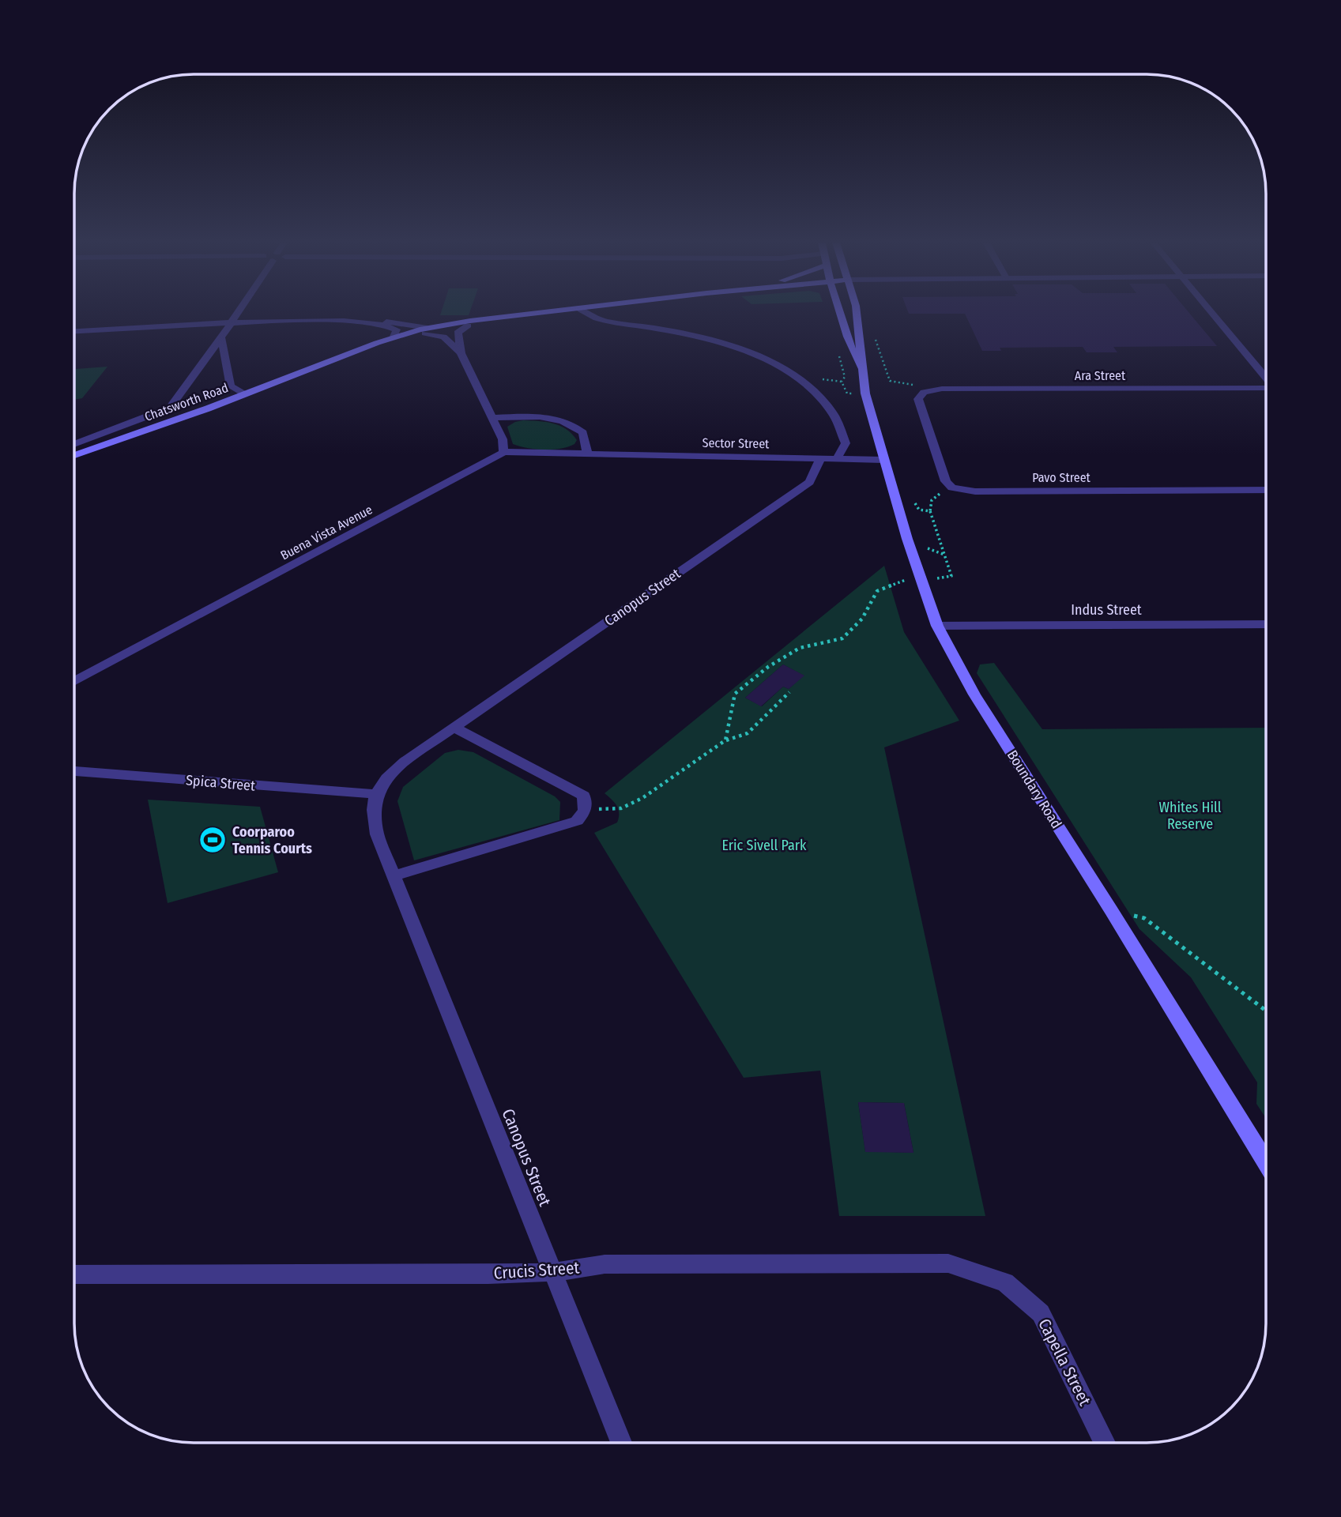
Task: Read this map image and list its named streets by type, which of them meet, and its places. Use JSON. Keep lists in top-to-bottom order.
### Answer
{
  "streets": {
    "main road": ["Chatsworth Road", "Boundary Road"],
    "street": [
      "Ara Street",
      "Sector Street",
      "Pavo Street",
      "Buena Vista Avenue",
      "Canopus Street",
      "Indus Street",
      "Spica Street",
      "Crucis Street",
      "Capella Street"
    ]
  },
  "crossings": [
    ["Sector Street", "Buena Vista Avenue"],
    ["Sector Street", "Canopus Street"],
    ["Sector Street", "Boundary Road"],
    ["Canopus Street", "Spica Street"],
    ["Canopus Street", "Crucis Street"],
    ["Indus Street", "Boundary Road"],
    ["Crucis Street", "Capella Street"]
  ],
  "parks": ["Whites Hill Reserve", "Eric Sivell Park"],
  "places": {
    "sports": ["Coorparoo Tennis Courts"]
  }
}
